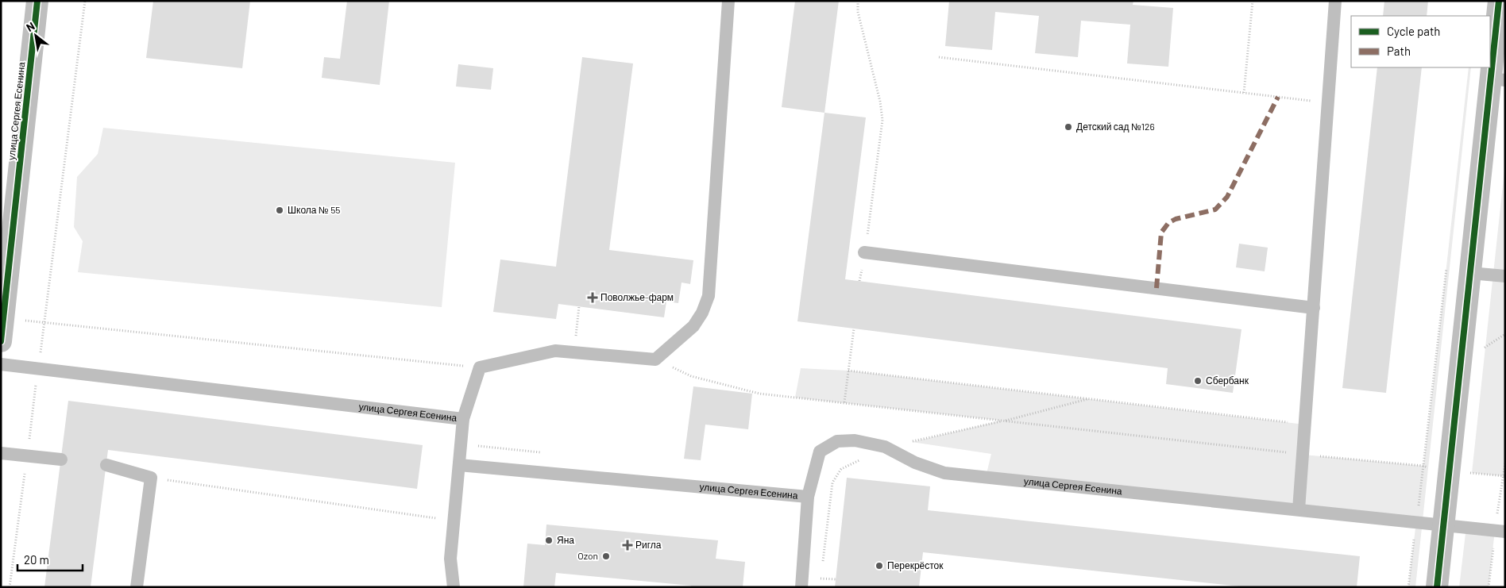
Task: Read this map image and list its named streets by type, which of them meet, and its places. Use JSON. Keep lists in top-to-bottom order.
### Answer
{
  "streets": {
    "street": ["улица Сергея Есенина"]
  },
  "places": {
    "other": [
      "Детский сад №126",
      "Школа № 55",
      "Сбербанк",
      "Яна",
      "Ozon",
      "Перекрёсток"
    ],
    "health": ["Поволжье-фарм", "Ригла"]
  },
  "legend": ["Cycle path", "Path"],
  "scale_bar": "20 m",
  "north": "top left"
}
